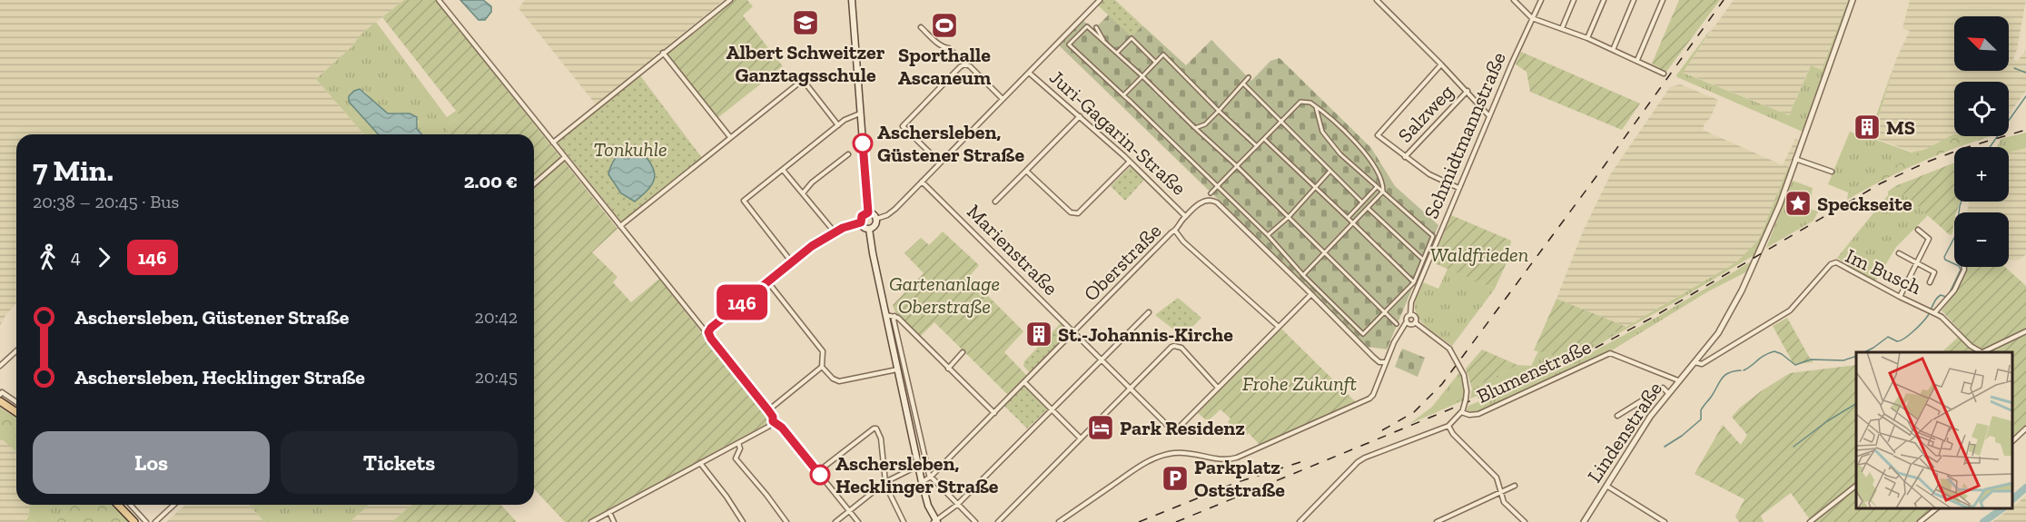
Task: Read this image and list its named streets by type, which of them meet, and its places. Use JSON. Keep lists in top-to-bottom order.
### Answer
{
  "streets": {
    "street": [
      "Salzweg",
      "Juri-Gagarin-Straße",
      "Schmidtmannstraße",
      "Marienstraße",
      "Oberstraße",
      "Im Busch",
      "Blumenstraße",
      "Lindenstraße"
    ]
  },
  "crossings": [
    ["Juri-Gagarin-Straße", "Oberstraße"],
    ["Marienstraße", "Oberstraße"],
    ["Im Busch", "Lindenstraße"],
    ["Blumenstraße", "Lindenstraße"]
  ],
  "parks": [
    "Tonkuhle",
    "Waldfrieden",
    "Gartenanlage Oberstraße",
    "Frohe Zukunft"
  ],
  "places": {
    "school or university": ["Albert Schweitzer Ganztagsschule"],
    "sports": ["Sporthalle Ascaneum"],
    "building": ["MS", "St.-Johannis-Kirche"],
    "other": ["Aschersleben, Güstener Straße", "Aschersleben, Hecklinger Straße"],
    "place": ["Speckseite"],
    "hotel": ["Park Residenz"],
    "parking": ["Parkplatz Oststraße"]
  },
  "lines": ["bus line 146"],
  "north": "top left",
  "page": {
    "on_map": "146",
    "map_buttons": ["+", "−"],
    "heading": ["7 Min.", "20:38 – 20:45 · Bus", "2.00 €"],
    "legs": ["4", "146"],
    "list": [
      {
        "name": "Aschersleben, Güstener Straße",
        "value": "20:42"
      },
      {
        "name": "Aschersleben, Hecklinger Straße",
        "value": "20:45"
      }
    ],
    "buttons": ["Los", "Tickets"]
  }
}
